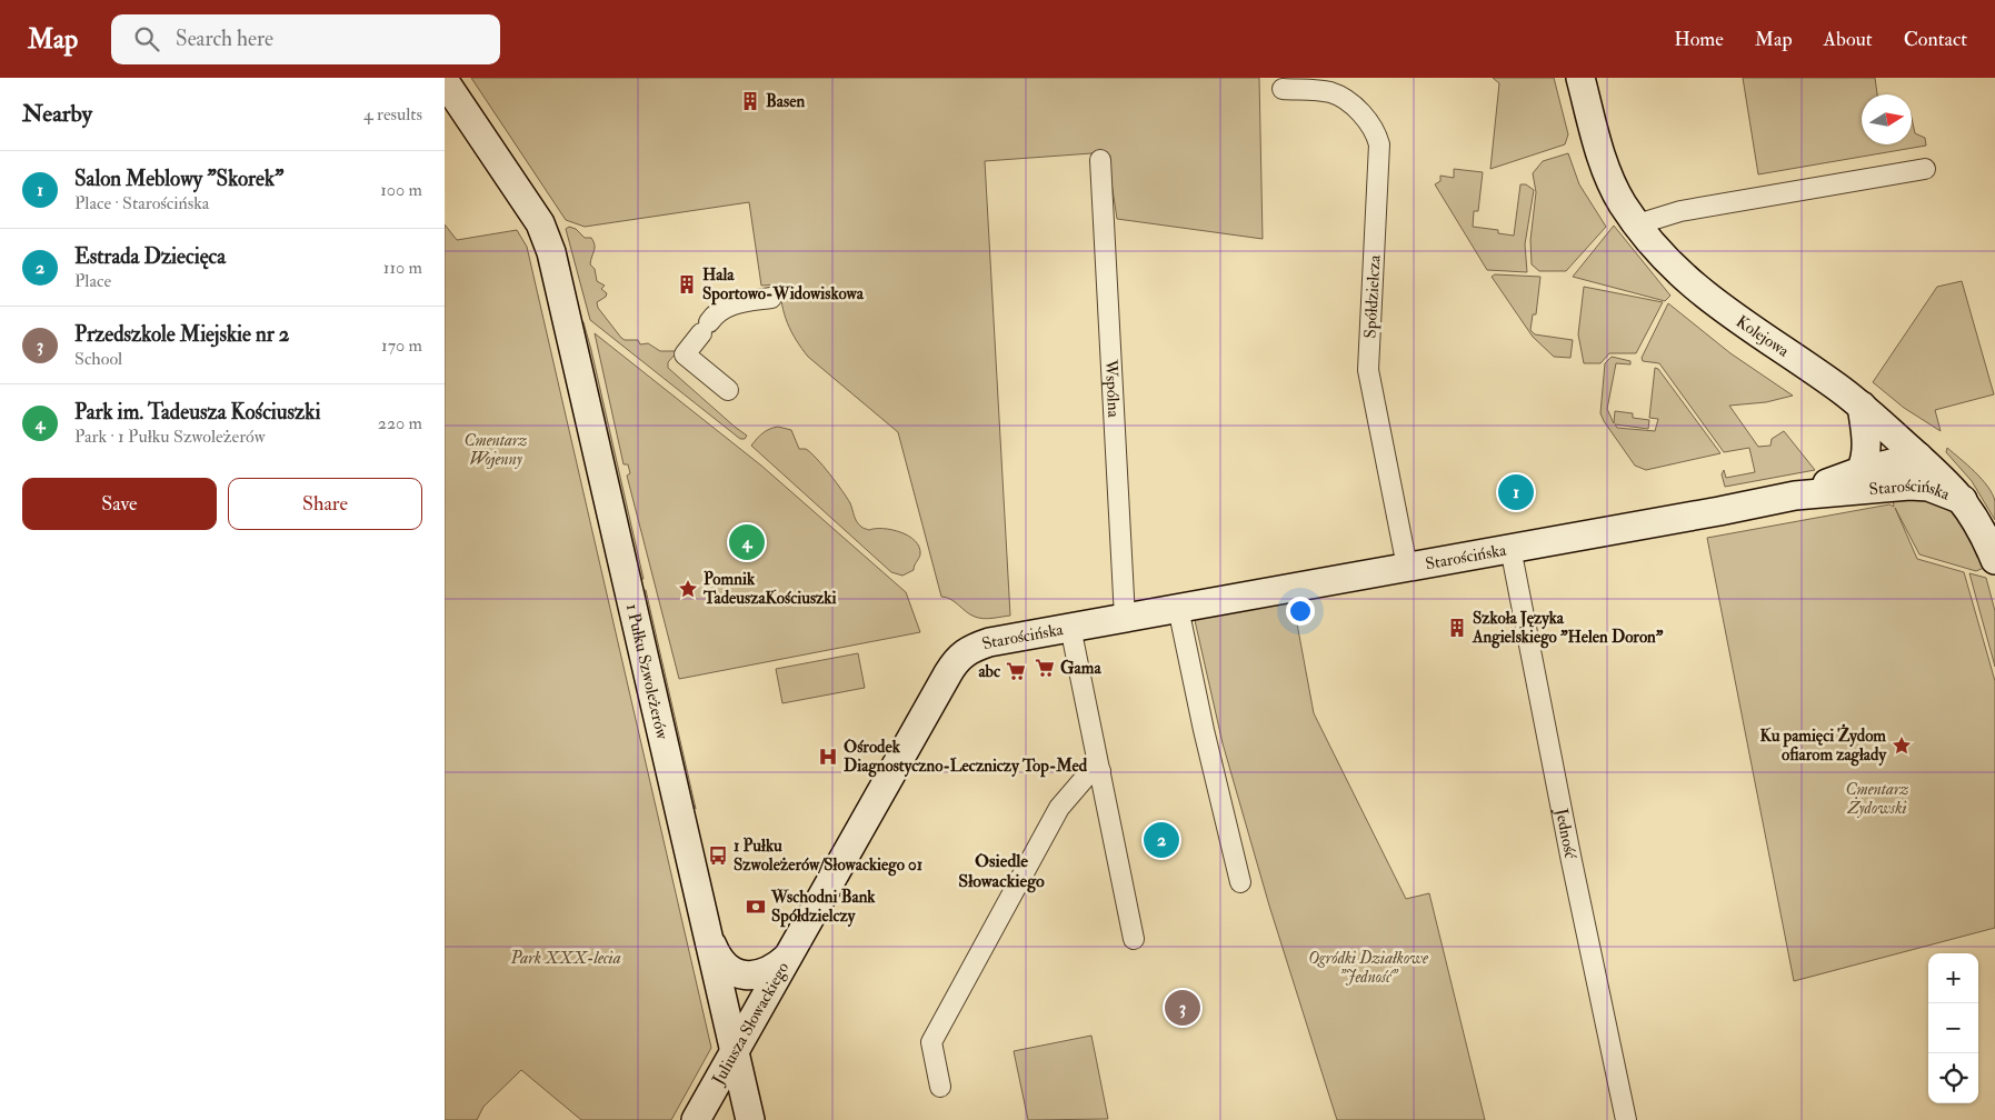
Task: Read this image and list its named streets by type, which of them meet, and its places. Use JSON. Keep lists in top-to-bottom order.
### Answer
{
  "streets": {
    "street": [
      "Spółdzielcza",
      "Kolejowa",
      "Wspólna",
      "Starościńska",
      "1 Pułku Szwoleżerów",
      "Jedność",
      "Juliusza Słowackiego"
    ]
  },
  "crossings": [
    ["Spółdzielcza", "Starościńska"],
    ["Kolejowa", "Starościńska"],
    ["Wspólna", "Starościńska"],
    ["Starościńska", "Jedność"],
    ["Starościńska", "Juliusza Słowackiego"],
    ["1 Pułku Szwoleżerów", "Juliusza Słowackiego"]
  ],
  "districts": ["Osiedle Słowackiego"],
  "parks": [
    "Cmentarz Wojenny",
    "Cmentarz Żydowski",
    "Park XXX-lecia",
    "Ogródki Działkowe \"Jedność\""
  ],
  "places": {
    "building": ["Basen", "Hala Sportowo-Widowiskowa", "Szkoła Języka Angielskiego \"Helen Doron\""],
    "place": ["Pomnik TadeuszaKościuszki", "Ku pamięci Żydom ofiarom zagłady"],
    "supermarket": ["Gama", "abc"],
    "hospital": ["Ośrodek Diagnostyczno-Leczniczy Top-Med"],
    "bus stop": ["1 Pułku Szwoleżerów/Słowackiego 01"],
    "bank": ["Wschodni Bank Spółdzielczy"]
  },
  "north": "right",
  "page": {
    "header": "Map",
    "search": "Search here",
    "nav": [
      "Home",
      "Map",
      "About",
      "Contact"
    ],
    "heading": ["Nearby", "4 results"],
    "list": [
      {
        "mark": "1",
        "name": "Salon Meblowy \"Skorek\"",
        "note": "Place · Starościńska",
        "value": "100 m"
      },
      {
        "mark": "2",
        "name": "Estrada Dziecięca",
        "note": "Place",
        "value": "110 m"
      },
      {
        "mark": "3",
        "name": "Przedszkole Miejskie nr 2",
        "note": "School",
        "value": "170 m"
      },
      {
        "mark": "4",
        "name": "Park im. Tadeusza Kościuszki",
        "note": "Park · 1 Pułku Szwoleżerów",
        "value": "220 m"
      }
    ],
    "buttons": ["Save", "Share"],
    "pins": [
      "1",
      "4",
      "2",
      "3"
    ],
    "map_buttons": ["+", "−"]
  }
}
